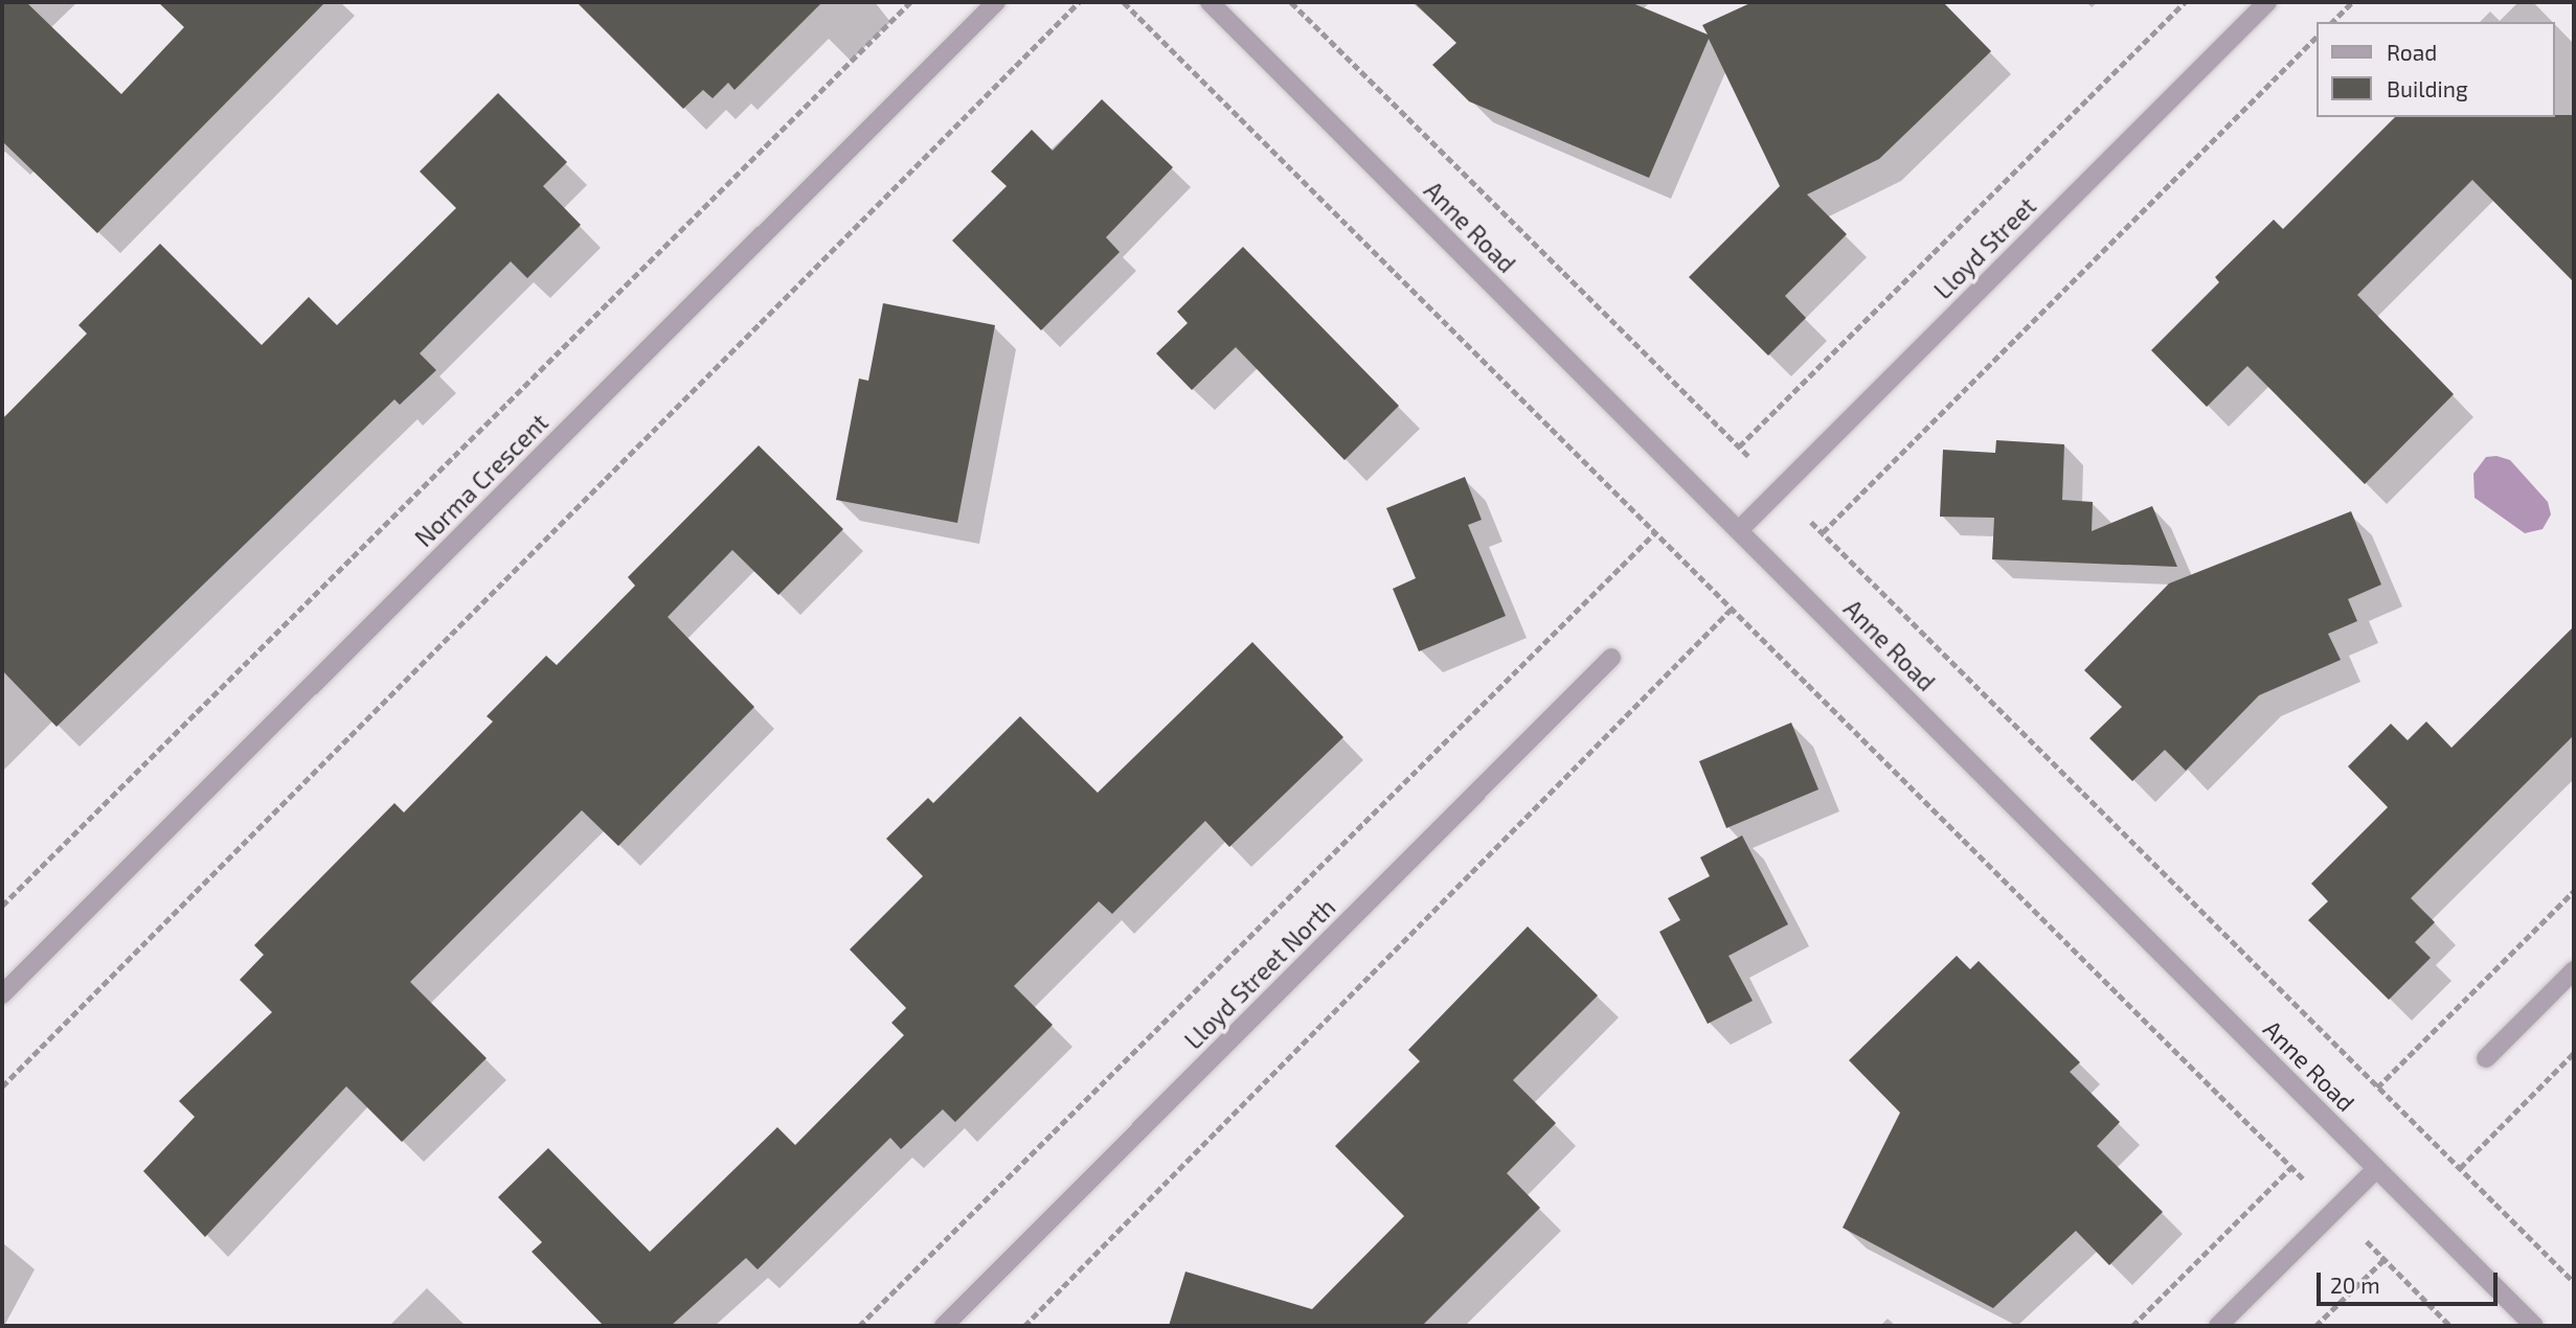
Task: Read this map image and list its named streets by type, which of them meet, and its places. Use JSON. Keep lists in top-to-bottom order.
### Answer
{
  "streets": {
    "street": [
      "Anne Road",
      "Lloyd Street",
      "Norma Crescent",
      "Lloyd Street North"
    ]
  },
  "crossings": [
    ["Anne Road", "Lloyd Street"]
  ],
  "legend": ["Road", "Building"],
  "scale_bar": "20 m"
}
